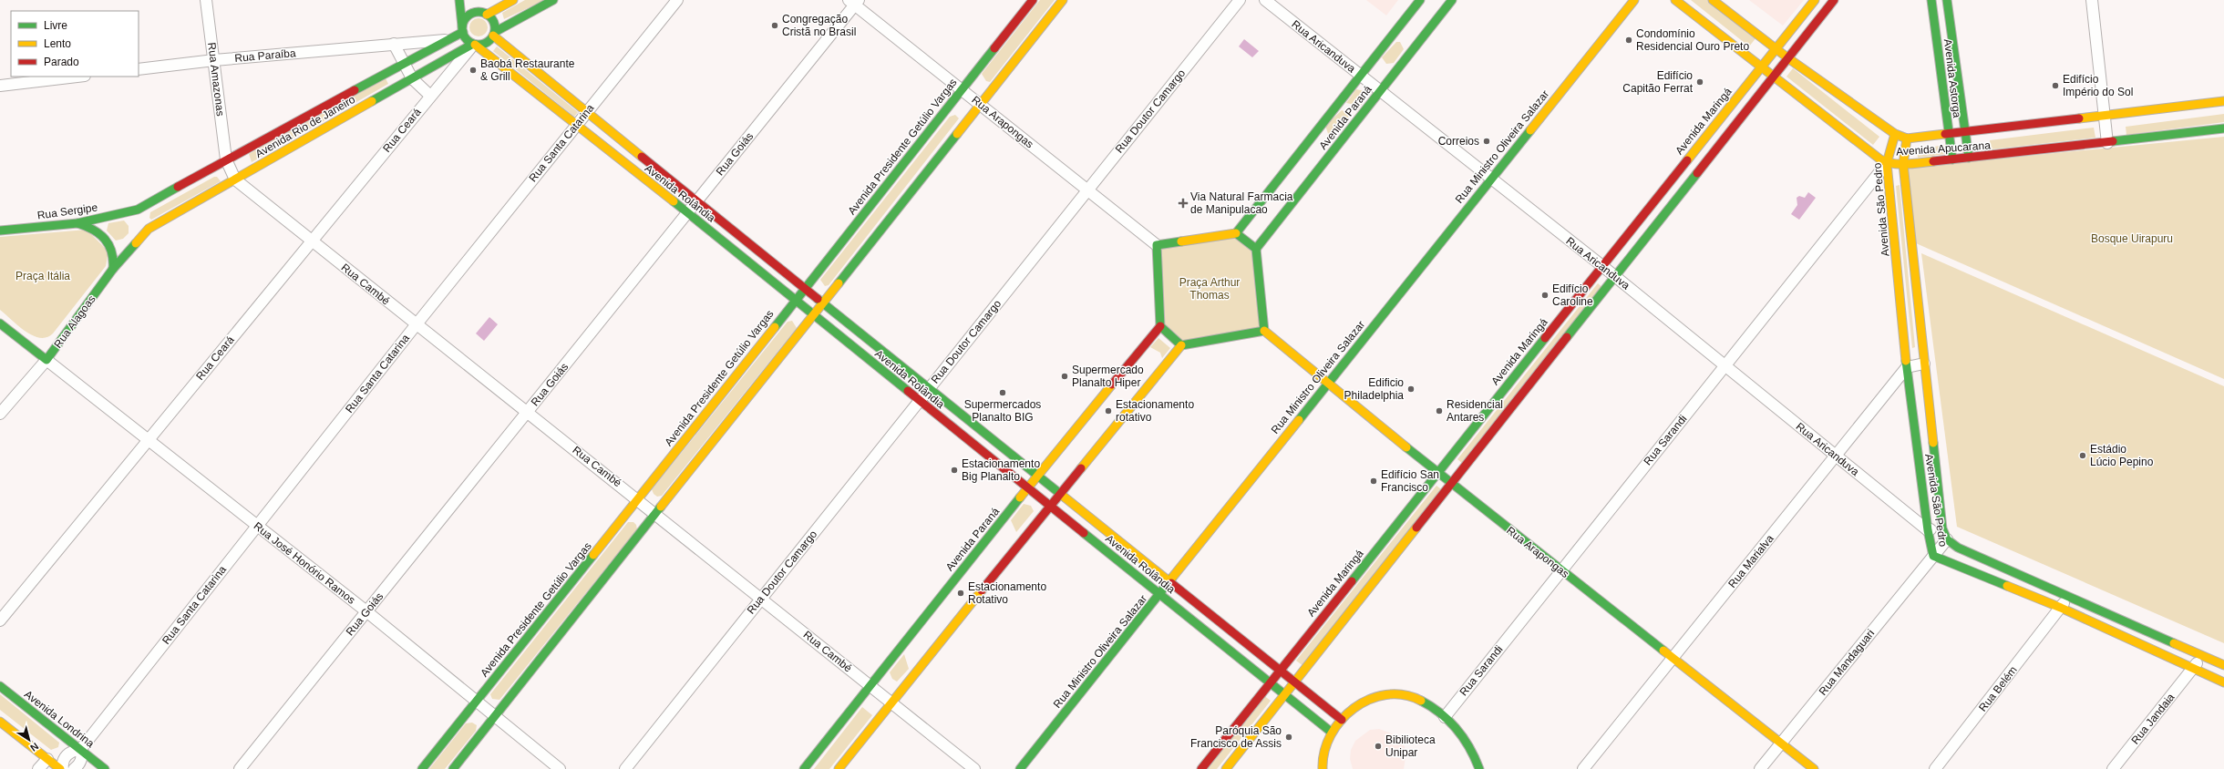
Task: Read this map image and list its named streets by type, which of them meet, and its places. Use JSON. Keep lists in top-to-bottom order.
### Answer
{
  "streets": {
    "street": [
      "Rua Aricanduva",
      "Rua Paraíba",
      "Avenida Astorga",
      "Rua Amazonas",
      "Rua Doutor Camargo",
      "Avenida Paraná",
      "Avenida Maringá",
      "Rua Arapongas",
      "Avenida Rio de Janeiro",
      "Rua Ceará",
      "Rua Santa Catarina",
      "Avenida Presidente Getúlio Vargas",
      "Rua Ministro Oliveira Salazar",
      "Avenida Apucarana",
      "Rua Goiás",
      "Avenida Rolândia",
      "Avenida São Pedro",
      "Rua Sergipe",
      "Rua Cambé",
      "Rua Alagoas",
      "Rua Sarandi",
      "Rua Marialva",
      "Rua José Honório Ramos",
      "Rua Mandaguari",
      "Rua Belém",
      "Avenida Londrina",
      "Rua Jandaia"
    ]
  },
  "crossings": [
    ["Rua Aricanduva", "Avenida Paraná"],
    ["Rua Aricanduva", "Avenida Maringá"],
    ["Rua Aricanduva", "Rua Ministro Oliveira Salazar"],
    ["Rua Aricanduva", "Avenida São Pedro"],
    ["Rua Aricanduva", "Rua Sarandi"],
    ["Rua Aricanduva", "Rua Marialva"],
    ["Rua Paraíba", "Rua Amazonas"],
    ["Rua Paraíba", "Avenida Rio de Janeiro"],
    ["Avenida Astorga", "Avenida Apucarana"],
    ["Rua Amazonas", "Avenida Rio de Janeiro"],
    ["Rua Amazonas", "Rua Cambé"],
    ["Rua Doutor Camargo", "Rua Arapongas"],
    ["Rua Doutor Camargo", "Avenida Rolândia"],
    ["Rua Doutor Camargo", "Rua Cambé"],
    ["Avenida Paraná", "Avenida Rolândia"],
    ["Avenida Paraná", "Rua Cambé"],
    ["Avenida Maringá", "Rua Arapongas"],
    ["Avenida Maringá", "Avenida Apucarana"],
    ["Avenida Maringá", "Avenida Rolândia"],
    ["Rua Arapongas", "Avenida Presidente Getúlio Vargas"],
    ["Rua Arapongas", "Rua Ministro Oliveira Salazar"],
    ["Rua Arapongas", "Rua Goiás"],
    ["Rua Arapongas", "Rua Sarandi"],
    ["Rua Arapongas", "Rua Marialva"],
    ["Rua Arapongas", "Rua Mandaguari"],
    ["Avenida Rio de Janeiro", "Rua Ceará"],
    ["Avenida Rio de Janeiro", "Avenida Rolândia"],
    ["Avenida Rio de Janeiro", "Rua Sergipe"],
    ["Avenida Rio de Janeiro", "Rua Cambé"],
    ["Avenida Rio de Janeiro", "Rua Alagoas"],
    ["Rua Ceará", "Avenida Rolândia"],
    ["Rua Ceará", "Rua Cambé"],
    ["Rua Ceará", "Rua José Honório Ramos"],
    ["Rua Santa Catarina", "Avenida Rolândia"],
    ["Rua Santa Catarina", "Rua Cambé"],
    ["Rua Santa Catarina", "Rua José Honório Ramos"],
    ["Rua Santa Catarina", "Avenida Londrina"],
    ["Avenida Presidente Getúlio Vargas", "Avenida Rolândia"],
    ["Avenida Presidente Getúlio Vargas", "Rua Cambé"],
    ["Avenida Presidente Getúlio Vargas", "Rua José Honório Ramos"],
    ["Rua Ministro Oliveira Salazar", "Avenida Rolândia"],
    ["Avenida Apucarana", "Avenida São Pedro"],
    ["Avenida Apucarana", "Rua Sarandi"],
    ["Rua Goiás", "Avenida Rolândia"],
    ["Rua Goiás", "Rua Cambé"],
    ["Rua Goiás", "Rua José Honório Ramos"],
    ["Avenida São Pedro", "Rua Sarandi"],
    ["Avenida São Pedro", "Rua Marialva"],
    ["Avenida São Pedro", "Rua Mandaguari"],
    ["Avenida São Pedro", "Rua Belém"],
    ["Avenida São Pedro", "Rua Jandaia"],
    ["Rua Sergipe", "Rua Alagoas"],
    ["Rua Alagoas", "Rua José Honório Ramos"]
  ],
  "parks": ["Bosque Uirapuru", "Praça Itália", "Praça Arthur Thomas"],
  "places": {
    "other": [
      "Congregação Cristã no Brasil",
      "Condomínio Residencial Ouro Preto",
      "Baobá Restaurante & Grill",
      "Edifício Capitão Ferrat",
      "Edifício Império do Sol",
      "Correios",
      "Edifício Caroline",
      "Supermercado Planalto Hiper",
      "Edificio Philadelphia",
      "Supermercados Planalto BIG",
      "Estacionamento rotativo",
      "Residencial Antares",
      "Estádio Lúcio Pepino",
      "Estacionamento Big Planalto",
      "Edifício San Francisco",
      "Estacionamento Rotativo",
      "Paróquia São Francisco de Assis",
      "Bibilioteca Unipar"
    ],
    "health": ["Via Natural Farmacia de Manipulacao"]
  },
  "legend": ["Livre", "Lento", "Parado"],
  "north": "bottom right"
}
